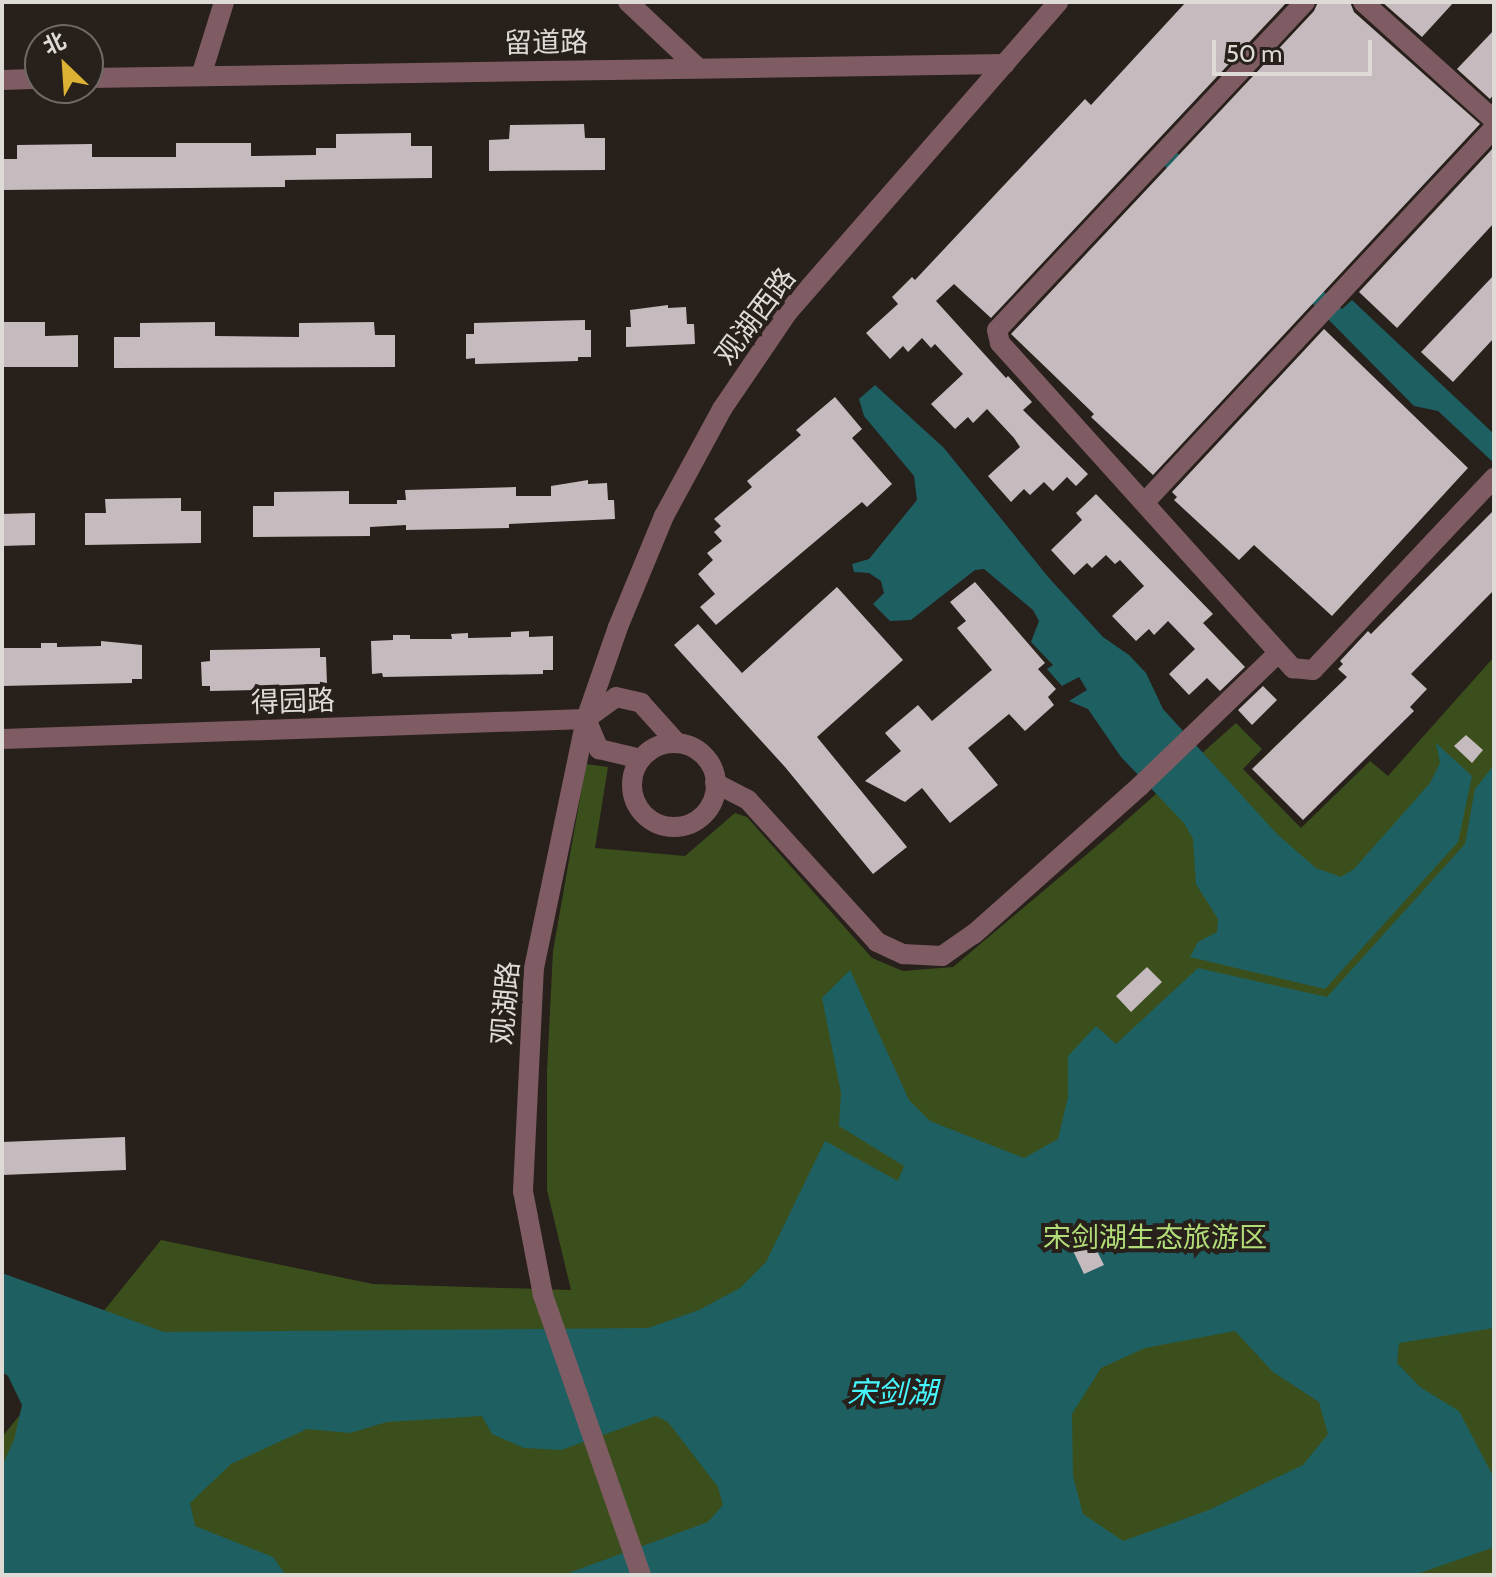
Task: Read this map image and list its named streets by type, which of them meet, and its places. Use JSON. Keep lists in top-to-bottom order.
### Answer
{
  "streets": {
    "street": [
      "留道路",
      "观湖西路",
      "得园路",
      "观湖路"
    ]
  },
  "crossings": [
    ["留道路", "观湖西路"],
    ["观湖西路", "得园路"],
    ["观湖西路", "观湖路"],
    ["得园路", "观湖路"]
  ],
  "water": ["宋剑湖"],
  "parks": ["宋剑湖生态旅游区"],
  "scale_bar": "50 m",
  "north": "top left"
}
